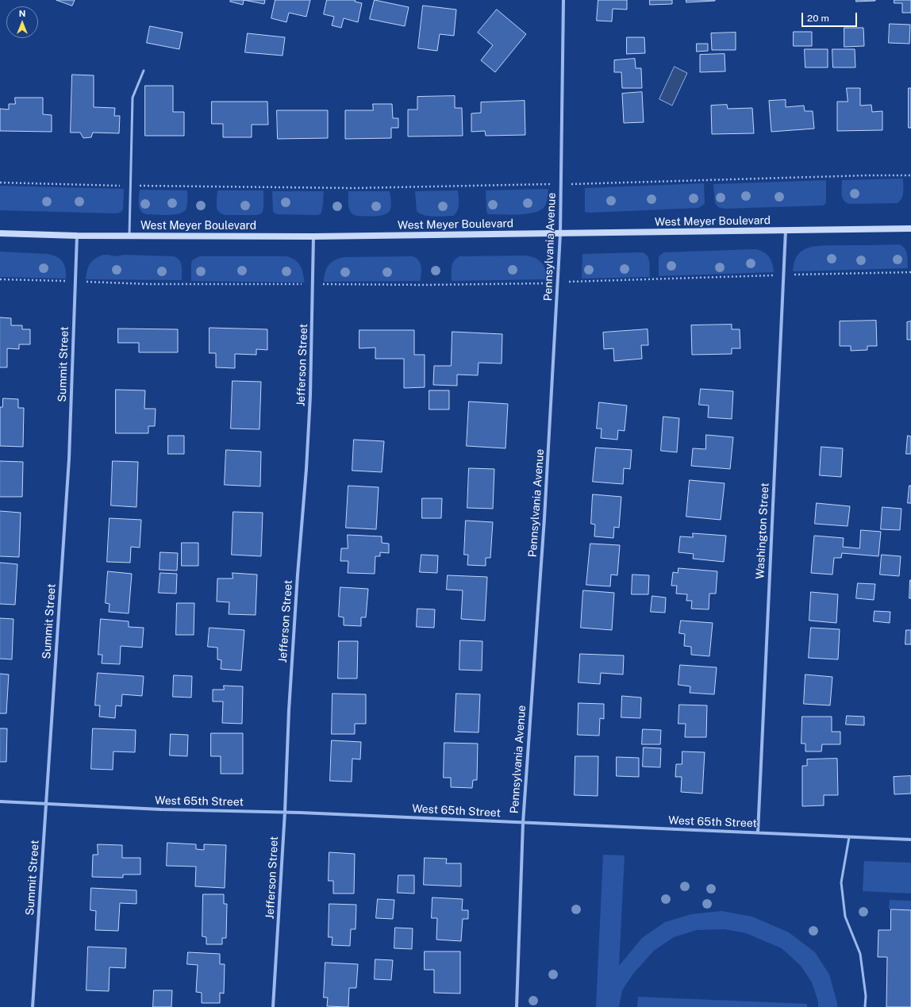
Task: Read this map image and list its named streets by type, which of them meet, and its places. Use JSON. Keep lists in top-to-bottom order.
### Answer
{
  "streets": {
    "main road": ["West Meyer Boulevard"],
    "street": [
      "Pennsylvania Avenue",
      "Summit Street",
      "Jefferson Street",
      "Washington Street",
      "West 65th Street"
    ]
  },
  "crossings": [
    ["West Meyer Boulevard", "Pennsylvania Avenue"],
    ["West Meyer Boulevard", "Summit Street"],
    ["West Meyer Boulevard", "Jefferson Street"],
    ["West Meyer Boulevard", "Washington Street"],
    ["Pennsylvania Avenue", "West 65th Street"],
    ["Summit Street", "West 65th Street"],
    ["Jefferson Street", "West 65th Street"],
    ["Washington Street", "West 65th Street"]
  ],
  "scale_bar": "20 m",
  "north": "top"
}
